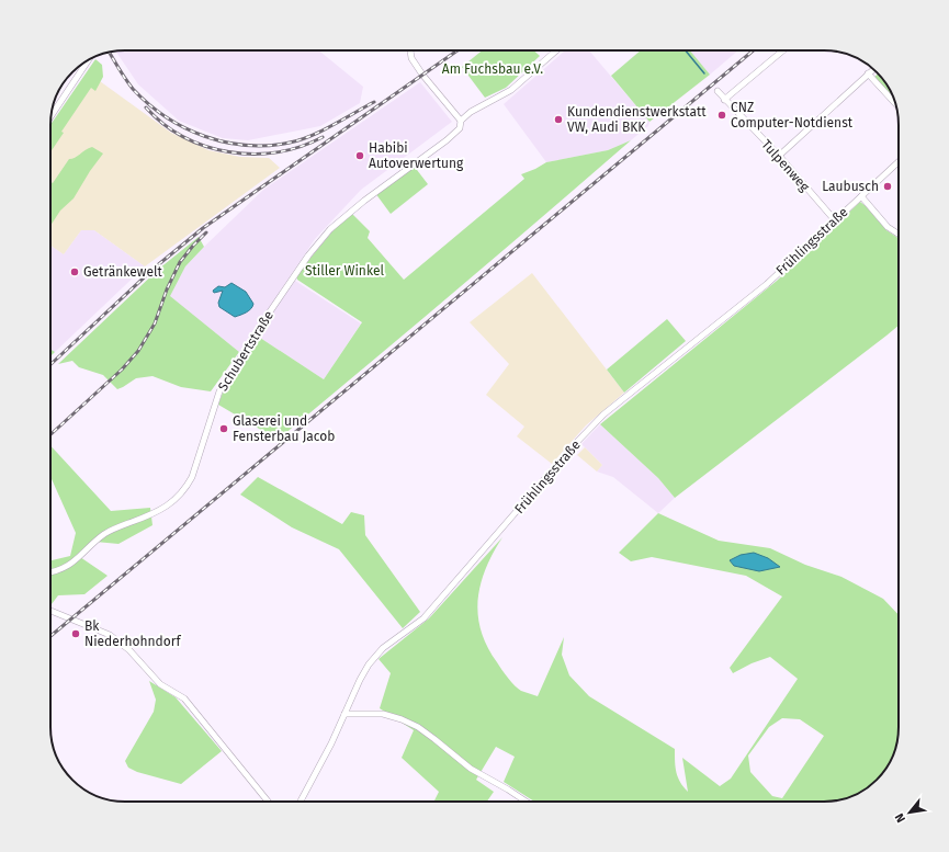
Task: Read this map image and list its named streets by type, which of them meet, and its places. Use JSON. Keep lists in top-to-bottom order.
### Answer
{
  "streets": {
    "street": ["Tulpenweg", "Frühlingsstraße", "Schubertstraße"]
  },
  "crossings": [
    ["Tulpenweg", "Frühlingsstraße"]
  ],
  "parks": ["Am Fuchsbau e.V.", "Stiller Winkel"],
  "places": [
    "CNZ Computer-Notdienst",
    "Kundendienstwerkstatt VW, Audi BKK",
    "Habibi Autoverwertung",
    "Laubusch",
    "Getränkewelt",
    "Glaserei und Fensterbau Jacob",
    "Bk Niederhohndorf"
  ],
  "north": "bottom left"
}
